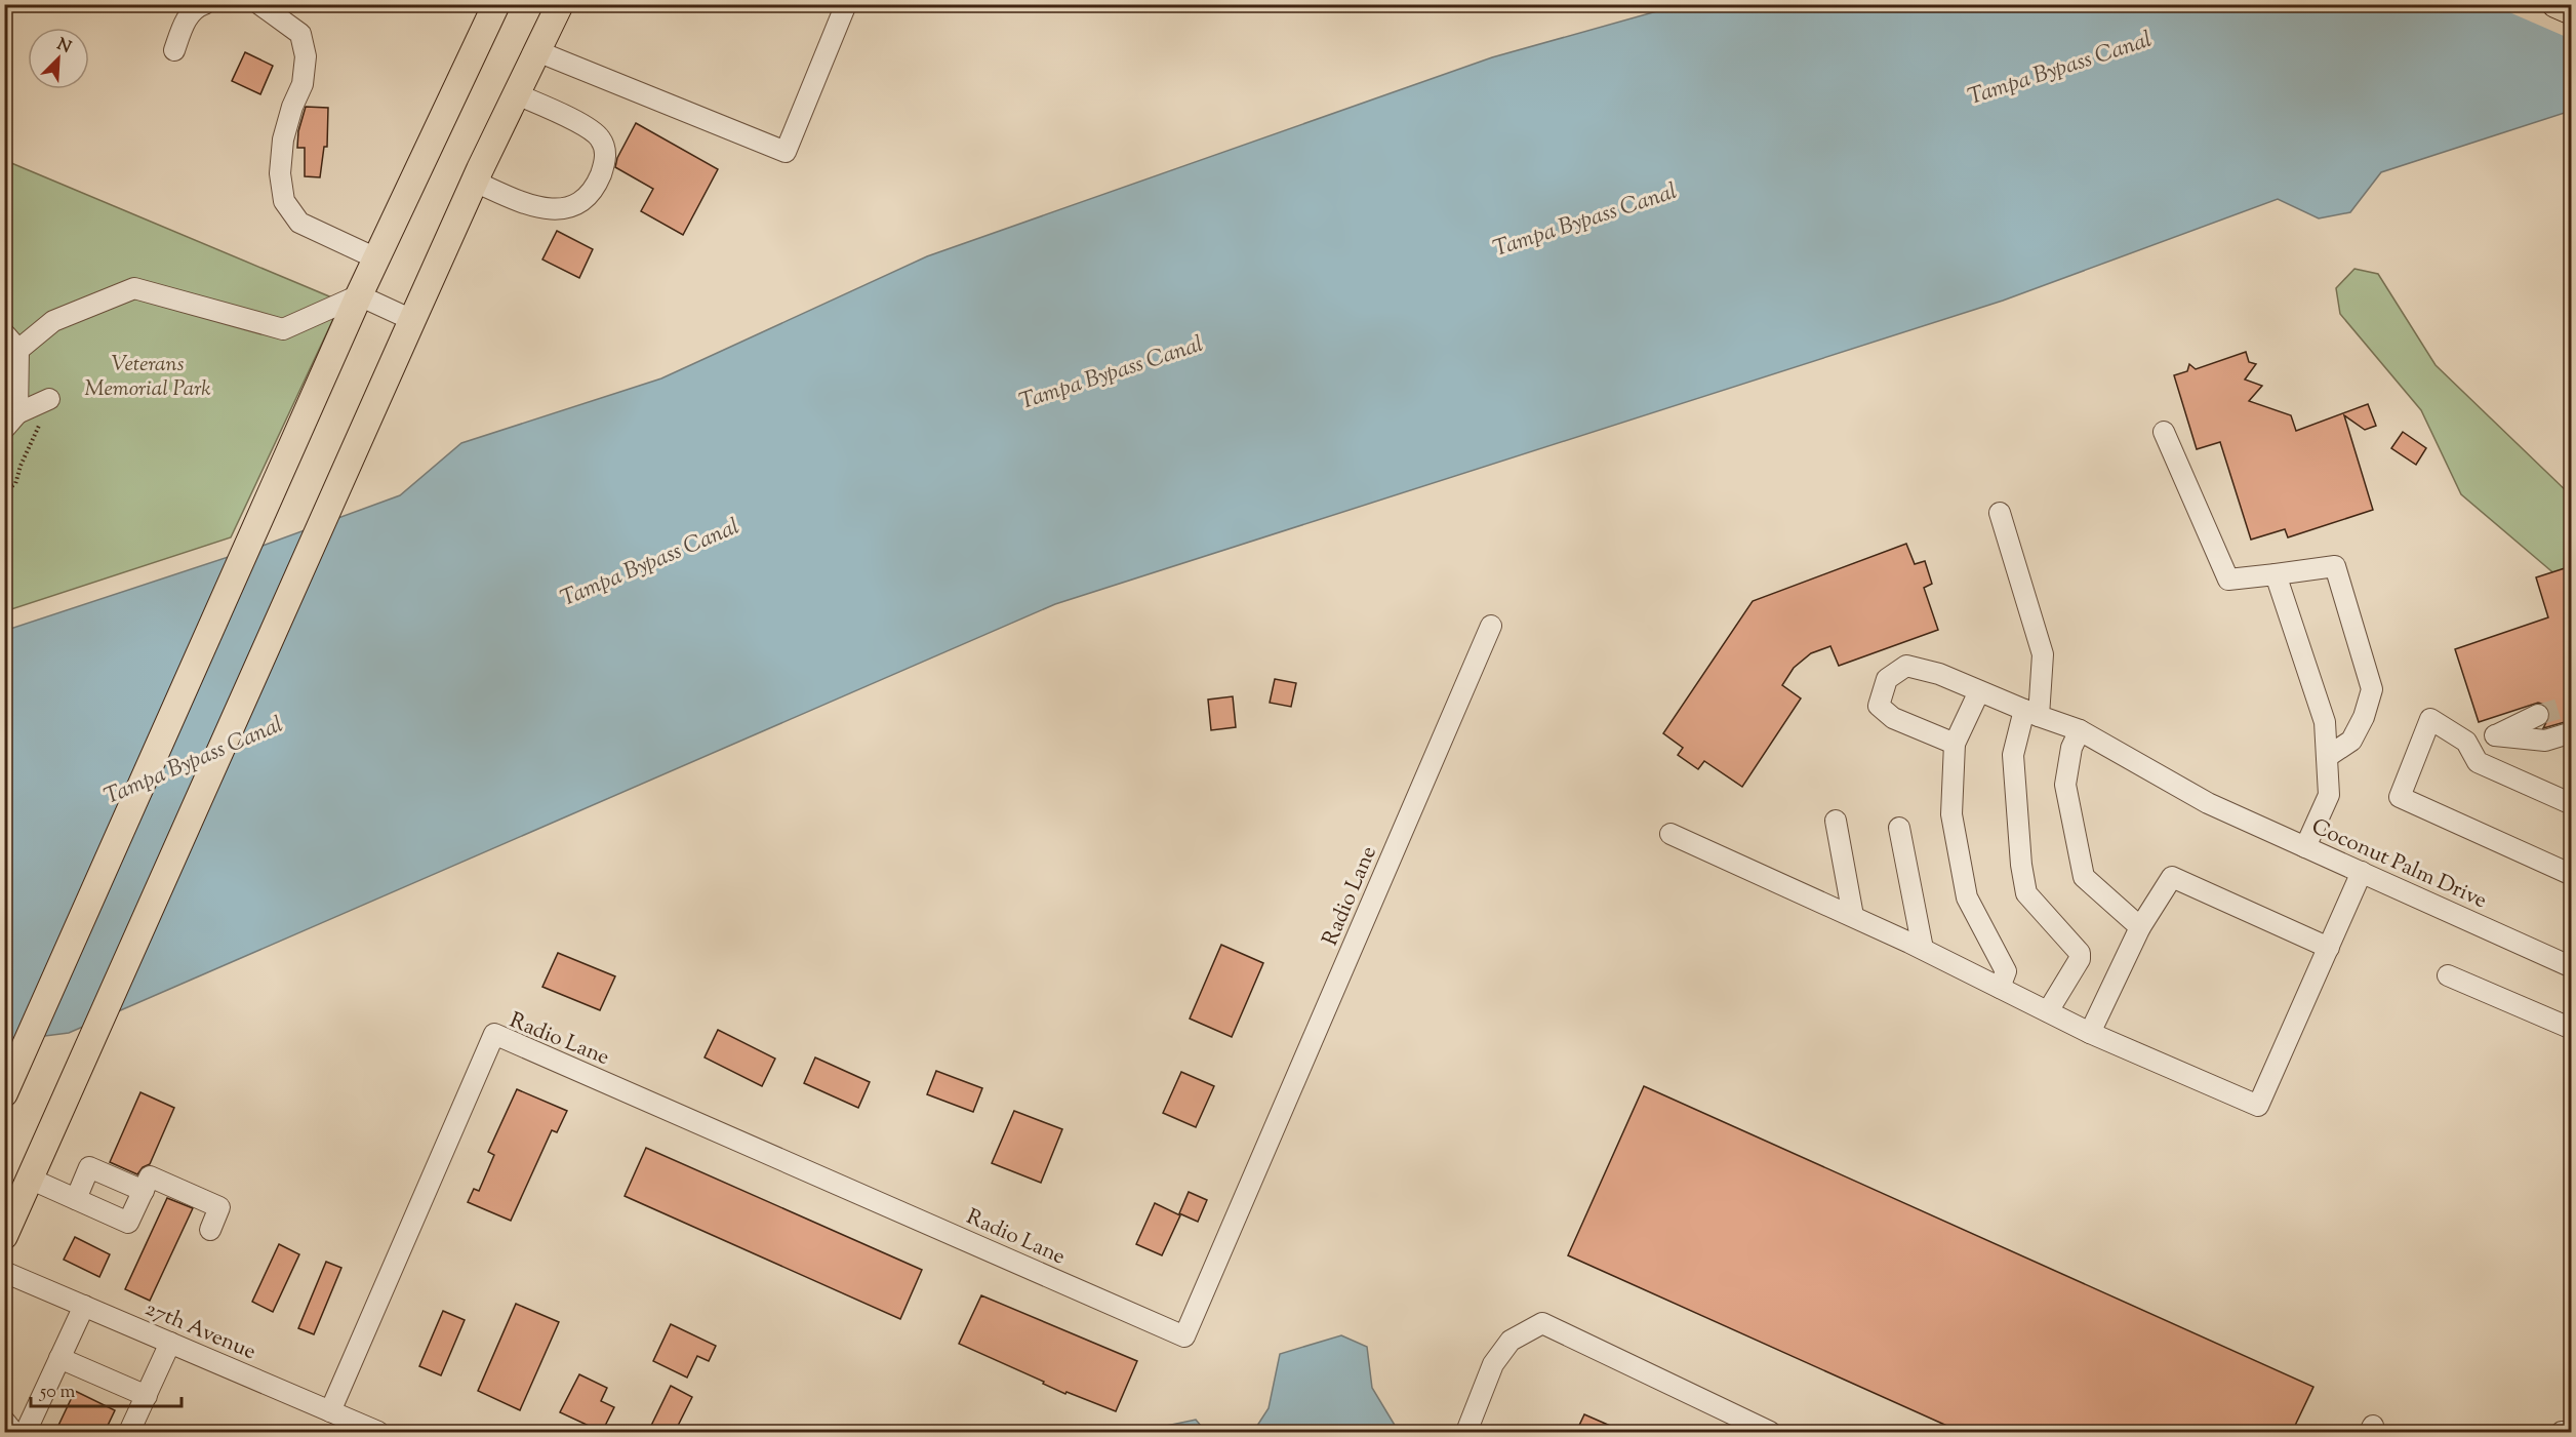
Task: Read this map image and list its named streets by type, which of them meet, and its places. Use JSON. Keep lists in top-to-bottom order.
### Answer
{
  "streets": {
    "street": ["Coconut Palm Drive", "Radio Lane", "27th Avenue"]
  },
  "crossings": [
    ["Radio Lane", "27th Avenue"]
  ],
  "water": ["Tampa Bypass Canal"],
  "parks": ["Veterans Memorial Park"],
  "scale_bar": "50 m",
  "north": "top right"
}
